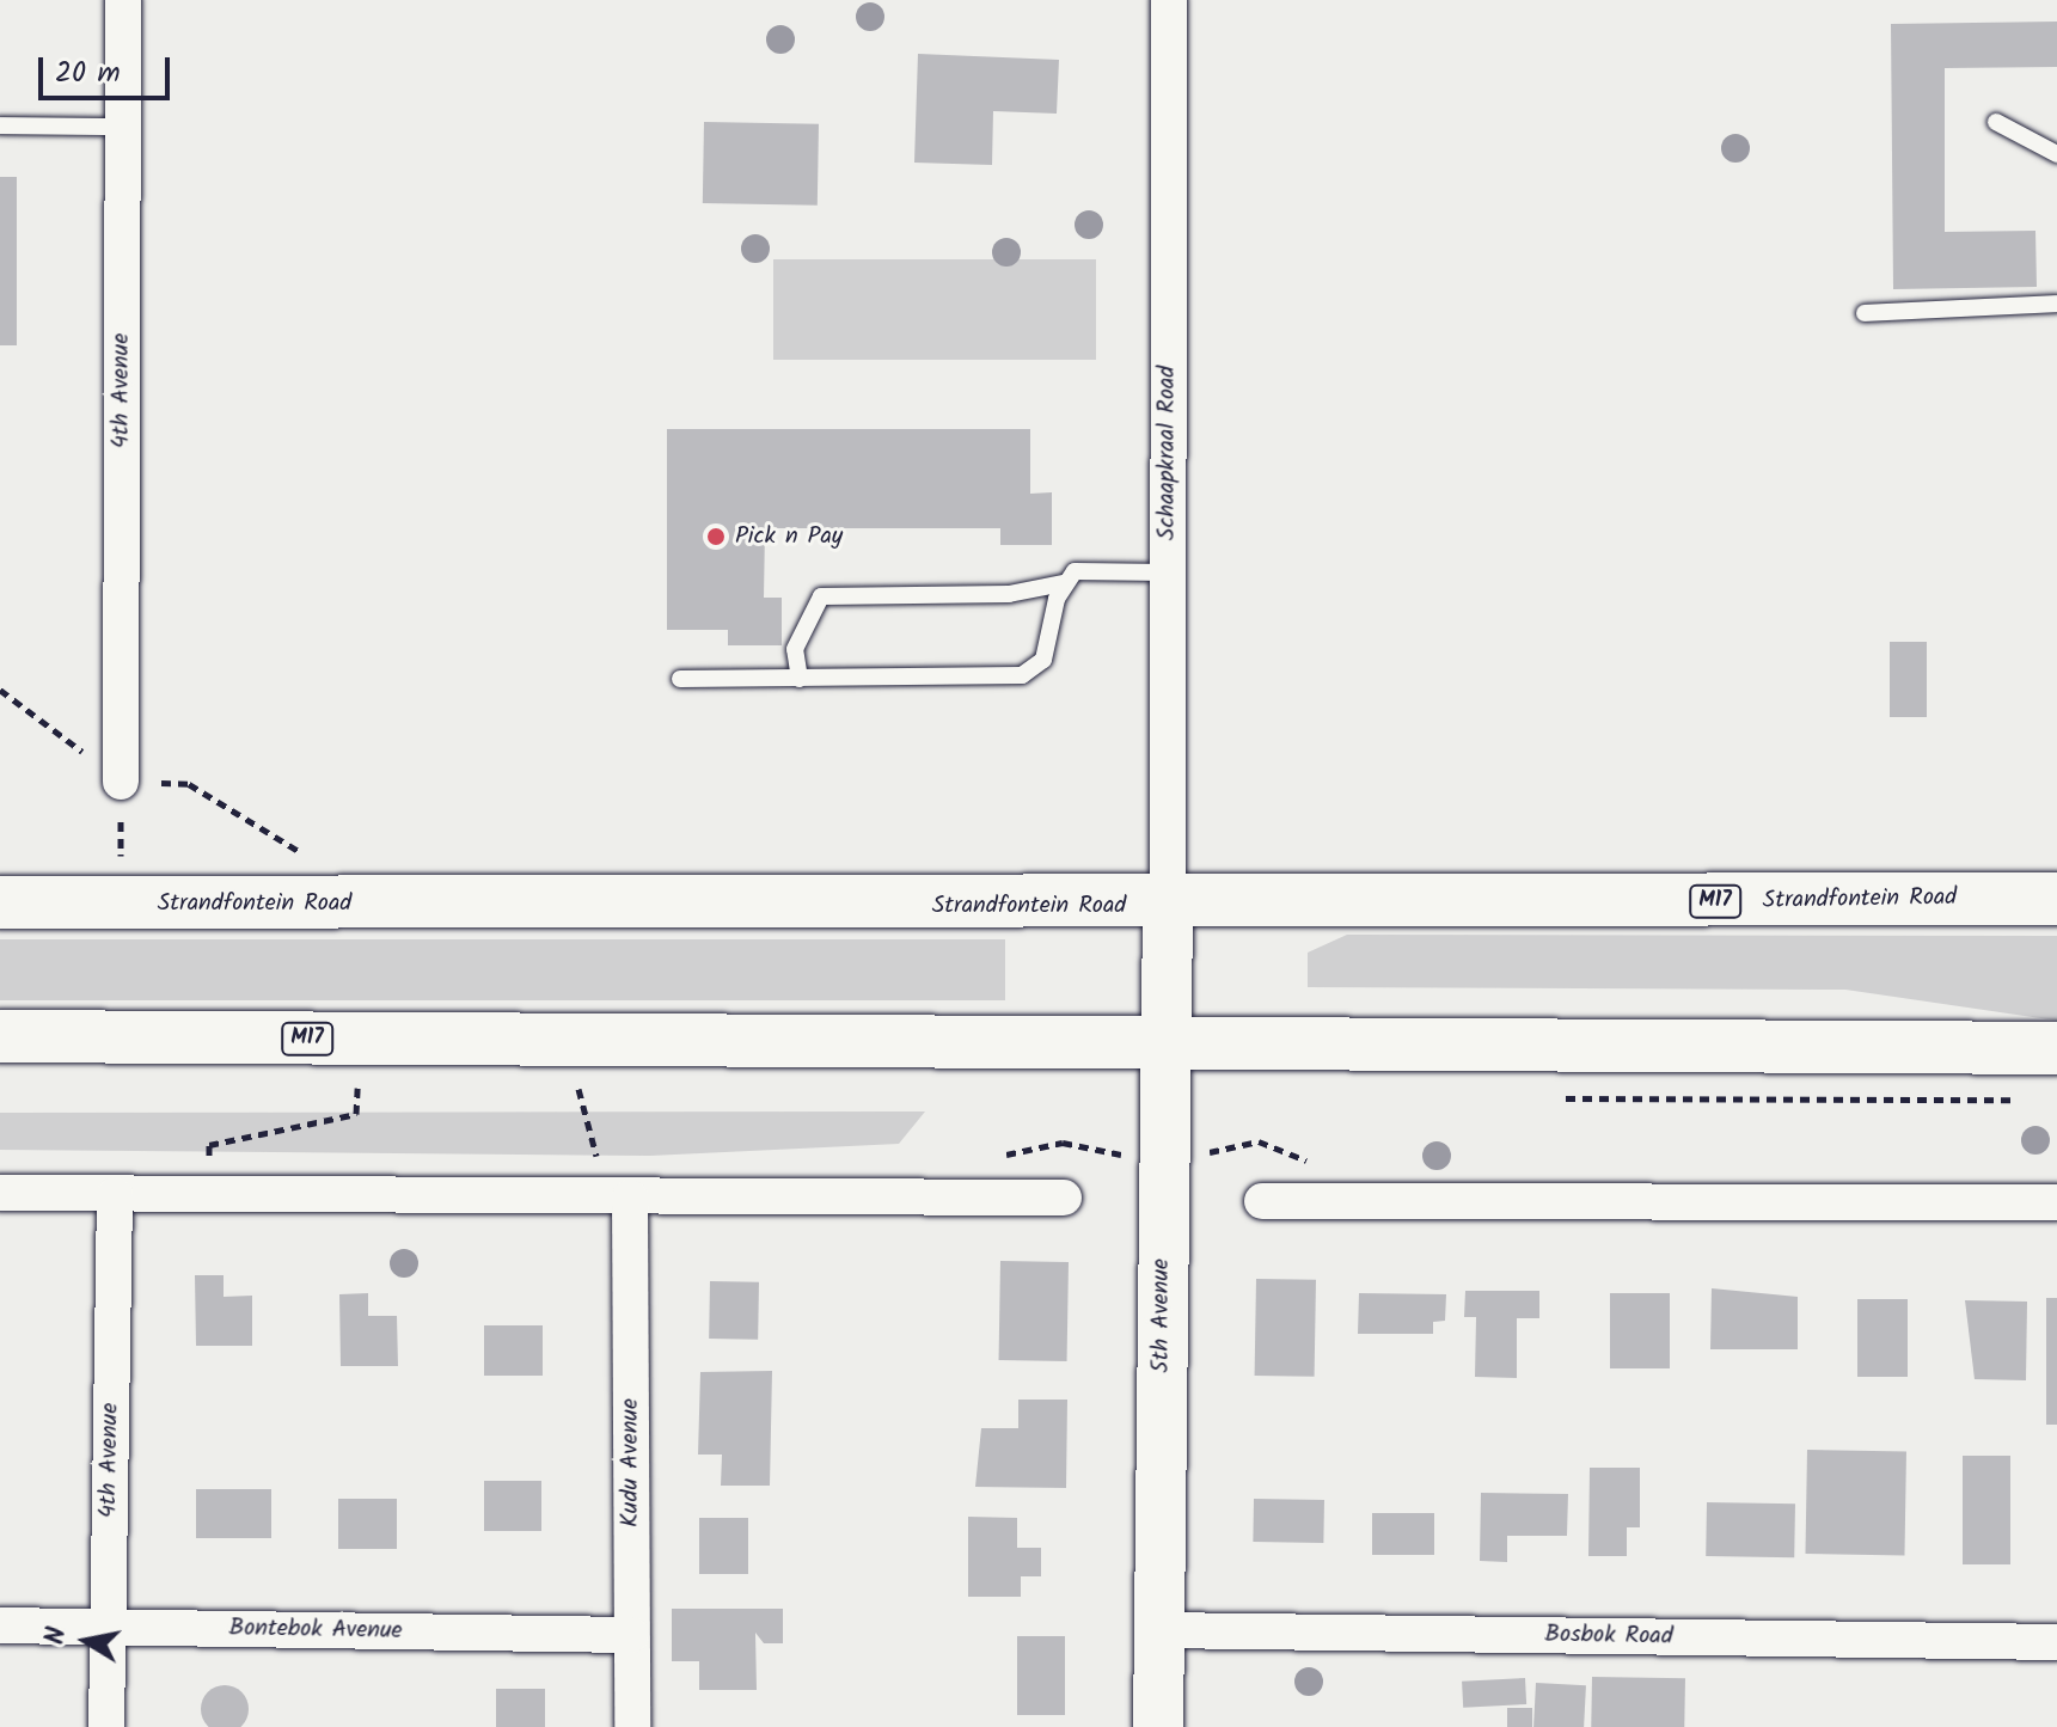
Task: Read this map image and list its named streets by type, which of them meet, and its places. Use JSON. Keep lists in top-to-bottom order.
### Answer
{
  "streets": {
    "main road": ["Strandfontein Road", "M17", "5th Avenue"],
    "street": [
      "4th Avenue",
      "Schaapkraal Road",
      "Kudu Avenue",
      "Bontebok Avenue",
      "Bosbok Road"
    ]
  },
  "crossings": [
    ["4th Avenue", "Bontebok Avenue"],
    ["Schaapkraal Road", "Strandfontein Road"],
    ["Schaapkraal Road", "5th Avenue"],
    ["Strandfontein Road", "5th Avenue"],
    ["M17", "5th Avenue"],
    ["5th Avenue", "Bosbok Road"],
    ["Kudu Avenue", "Bontebok Avenue"]
  ],
  "places": ["Pick n Pay"],
  "scale_bar": "20 m",
  "north": "left"
}
